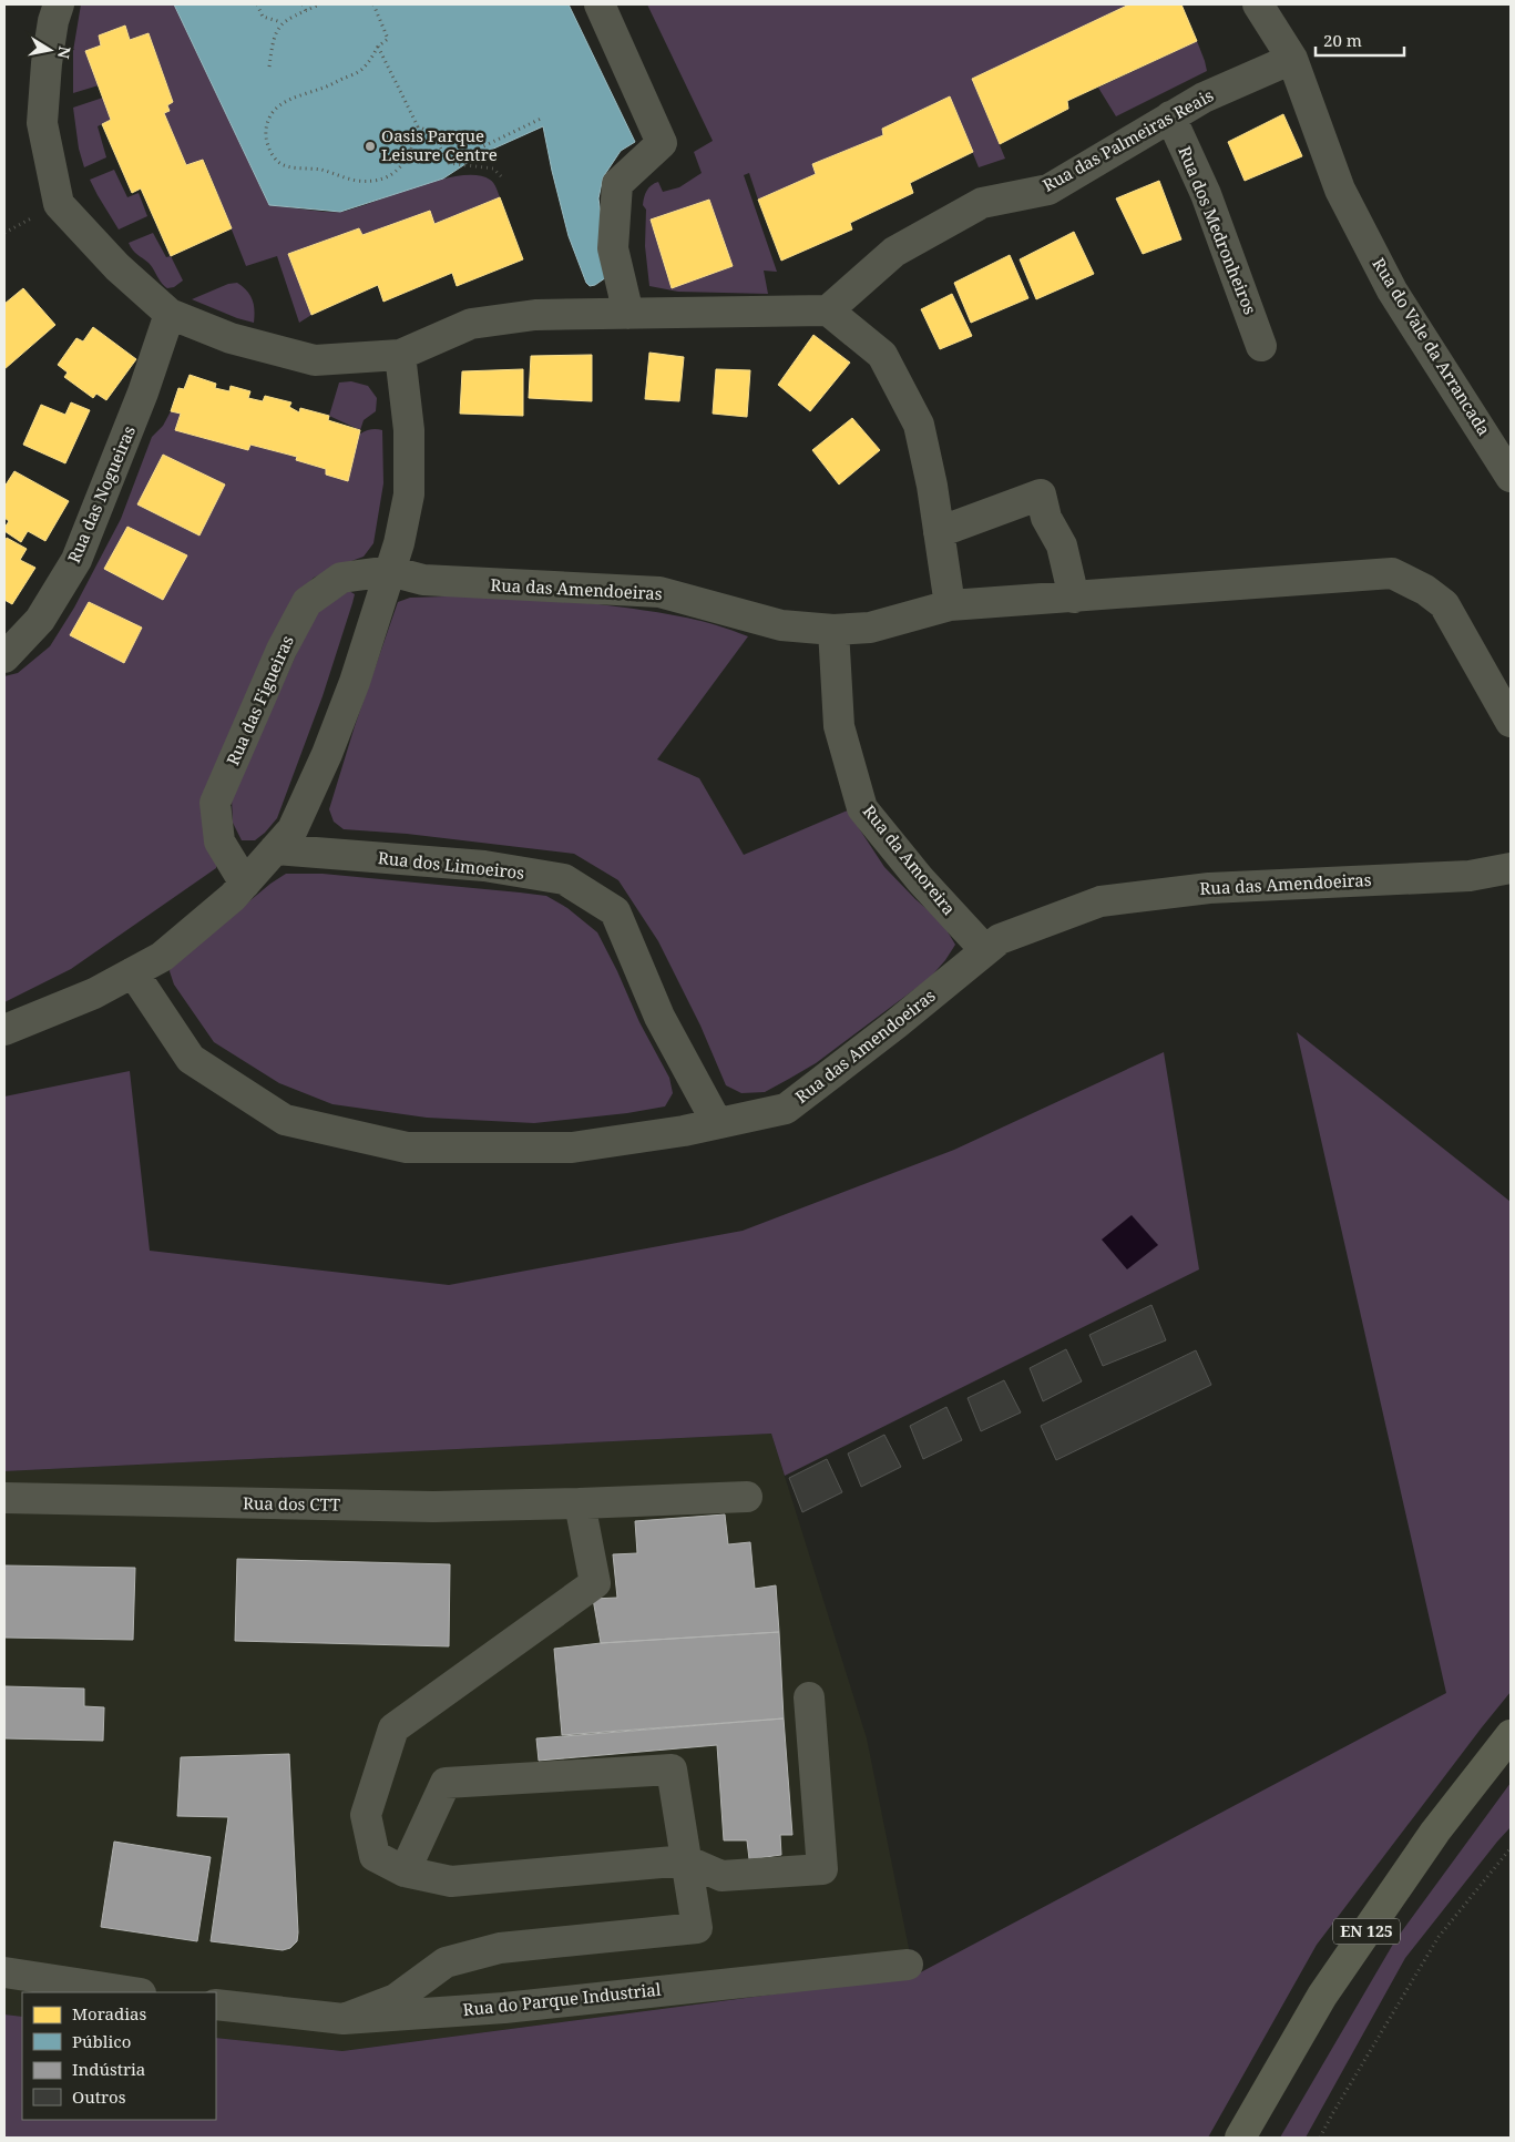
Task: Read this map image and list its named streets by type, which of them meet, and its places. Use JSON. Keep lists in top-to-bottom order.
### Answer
{
  "streets": {
    "main road": ["EN 125"],
    "street": [
      "Rua das Palmeiras Reais",
      "Rua dos Medronheiros",
      "Rua do Vale da Arrancada",
      "Rua das Nogueiras",
      "Rua das Amendoeiras",
      "Rua das Figueiras",
      "Rua da Amoreira",
      "Rua dos Limoeiros",
      "Rua dos CTT",
      "Rua do Parque Industrial"
    ]
  },
  "crossings": [
    ["Rua das Palmeiras Reais", "Rua dos Medronheiros"],
    ["Rua das Palmeiras Reais", "Rua do Vale da Arrancada"],
    ["Rua das Amendoeiras", "Rua das Figueiras"],
    ["Rua das Amendoeiras", "Rua da Amoreira"],
    ["Rua das Amendoeiras", "Rua dos Limoeiros"]
  ],
  "places": ["Oasis Parque Leisure Centre"],
  "legend": [
    "Moradias",
    "Público",
    "Indústria",
    "Outros"
  ],
  "scale_bar": "20 m",
  "north": "right"
}
